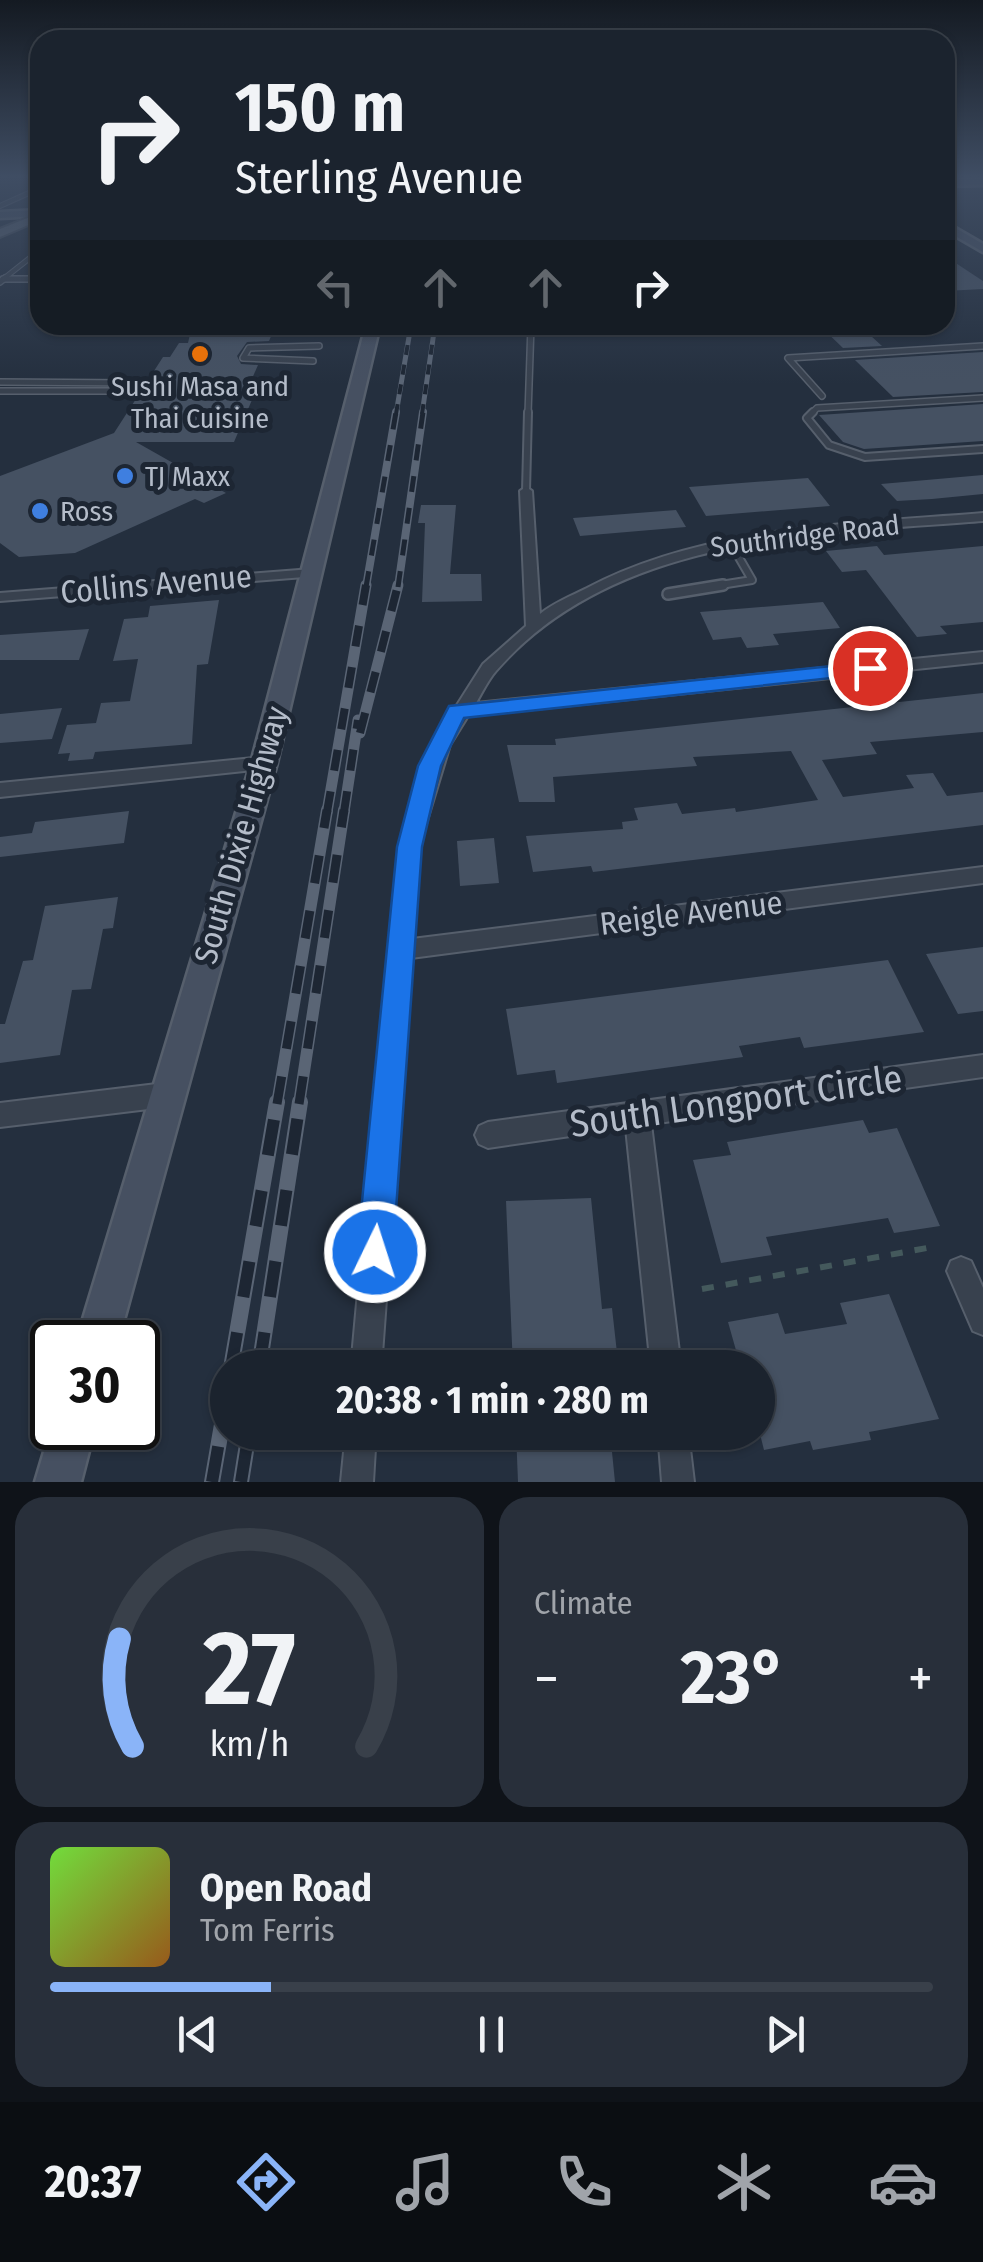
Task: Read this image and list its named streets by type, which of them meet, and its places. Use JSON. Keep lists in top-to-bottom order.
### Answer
{
  "streets": {
    "street": [
      "Southridge Road",
      "Collins Avenue",
      "South Dixie Highway",
      "Reigle Avenue",
      "South Longport Circle"
    ]
  },
  "crossings": [
    ["Southridge Road", "Reigle Avenue"],
    ["Collins Avenue", "South Dixie Highway"]
  ],
  "places": ["Sushi Masa and Thai Cuisine", "TJ Maxx", "Ross"],
  "page": {
    "turn": ["150 m", "Sterling Avenue"],
    "limit": "30",
    "trip": "20:38 · 1 min · 280 m",
    "tile": "Climate",
    "heat": ["−", "23°", "+"],
    "song": ["Open Road", "Tom Ferris"],
    "tabs": "20:37",
    "gauge": ["27", "km/h"]
  }
}
